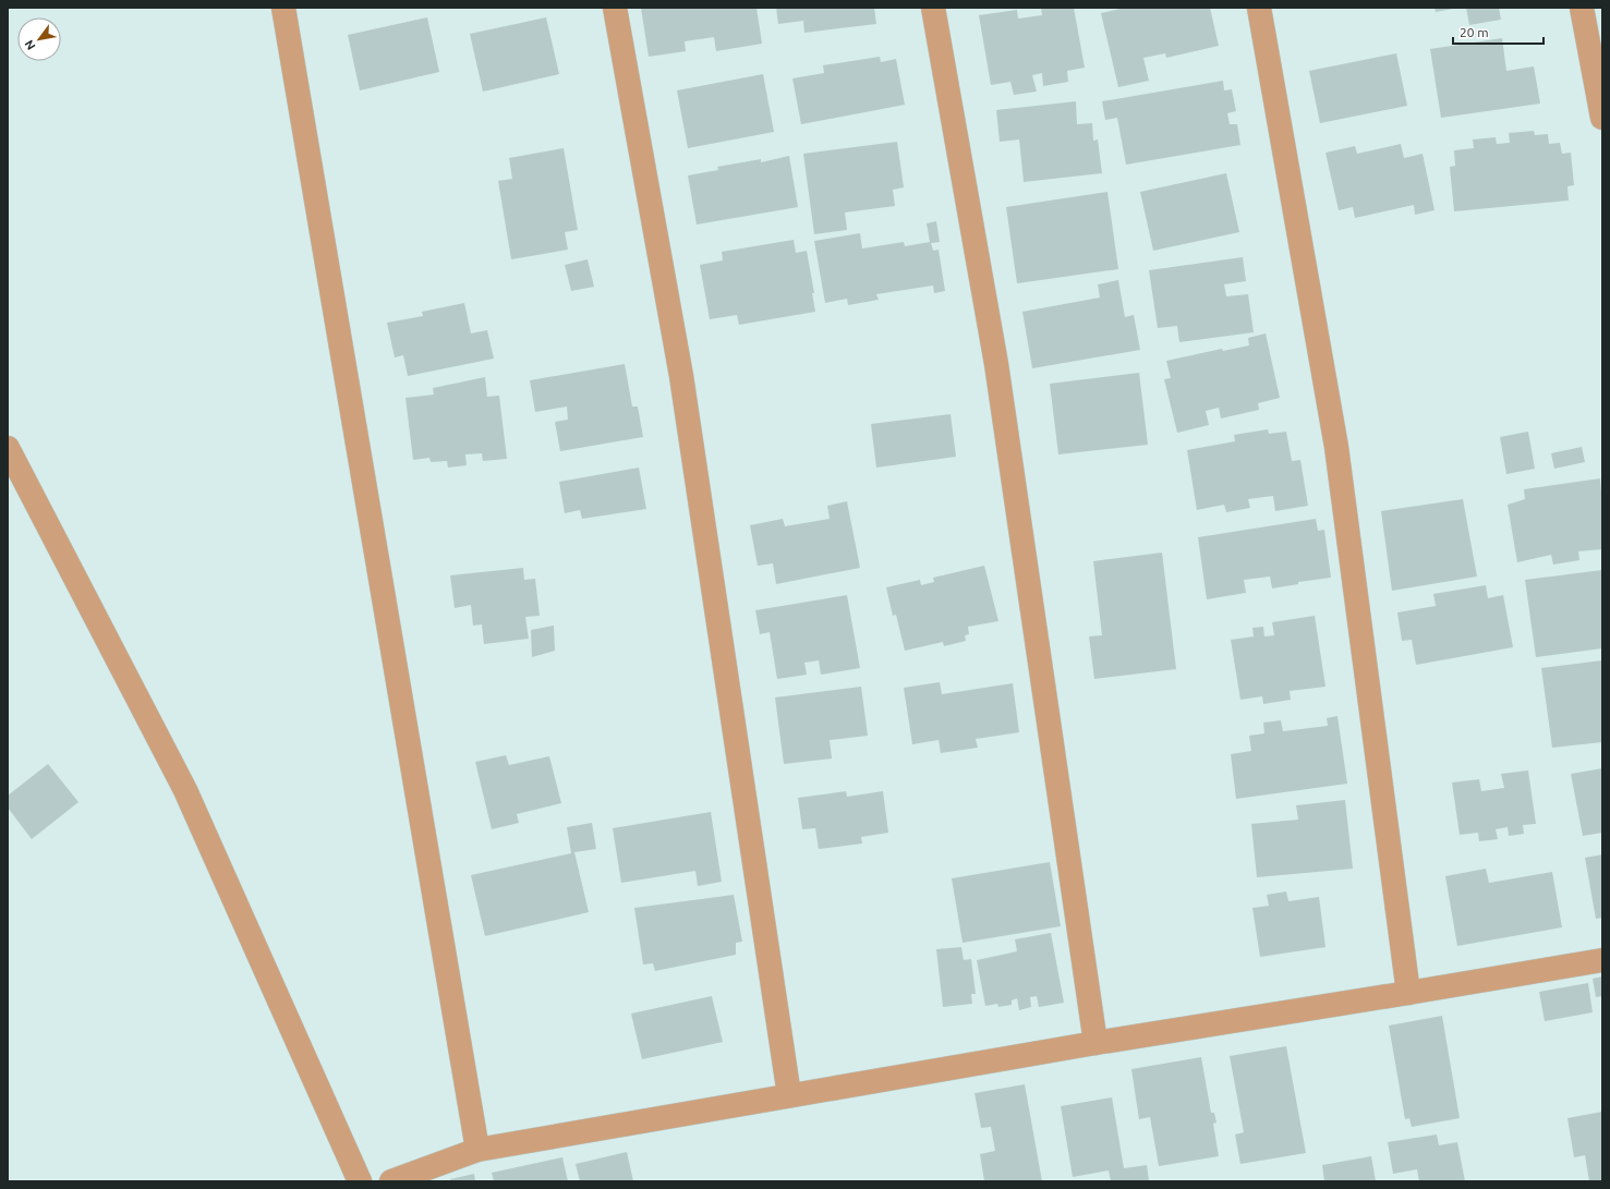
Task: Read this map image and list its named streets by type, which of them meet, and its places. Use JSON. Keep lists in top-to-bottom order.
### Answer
{
  "scale_bar": "20 m",
  "north": "bottom left"
}
